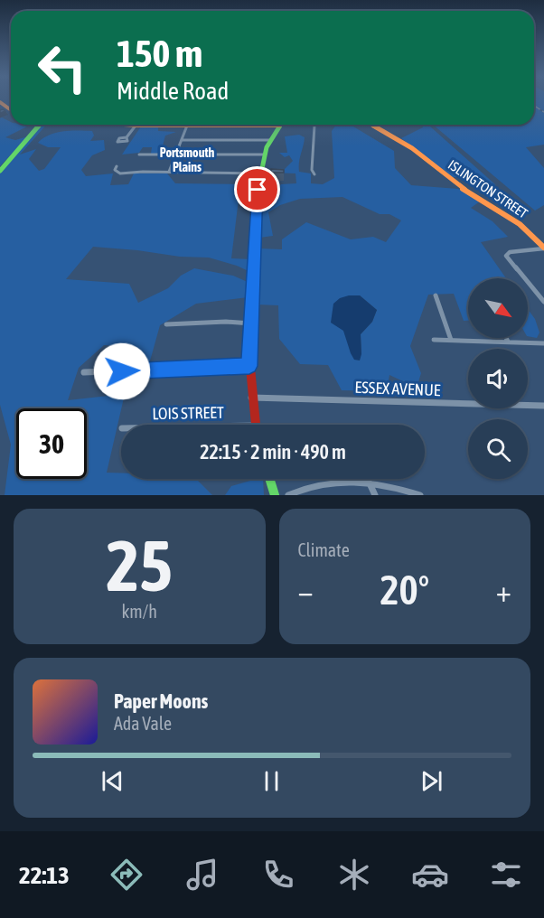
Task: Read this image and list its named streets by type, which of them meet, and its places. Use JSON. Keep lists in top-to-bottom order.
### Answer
{
  "streets": {
    "street": ["ISLINGTON STREET", "ESSEX AVENUE"]
  },
  "districts": ["Portsmouth Plains"],
  "north": "bottom right",
  "page": {
    "turn": ["150 m", "Middle Road"],
    "limit": "30",
    "trip": "22:15 · 2 min · 490 m",
    "tile": [
      ["25", "km/h"],
      "Climate"
    ],
    "heat": ["−", "20°", "+"],
    "song": ["Paper Moons", "Ada Vale"],
    "tabs": "22:13"
  }
}
